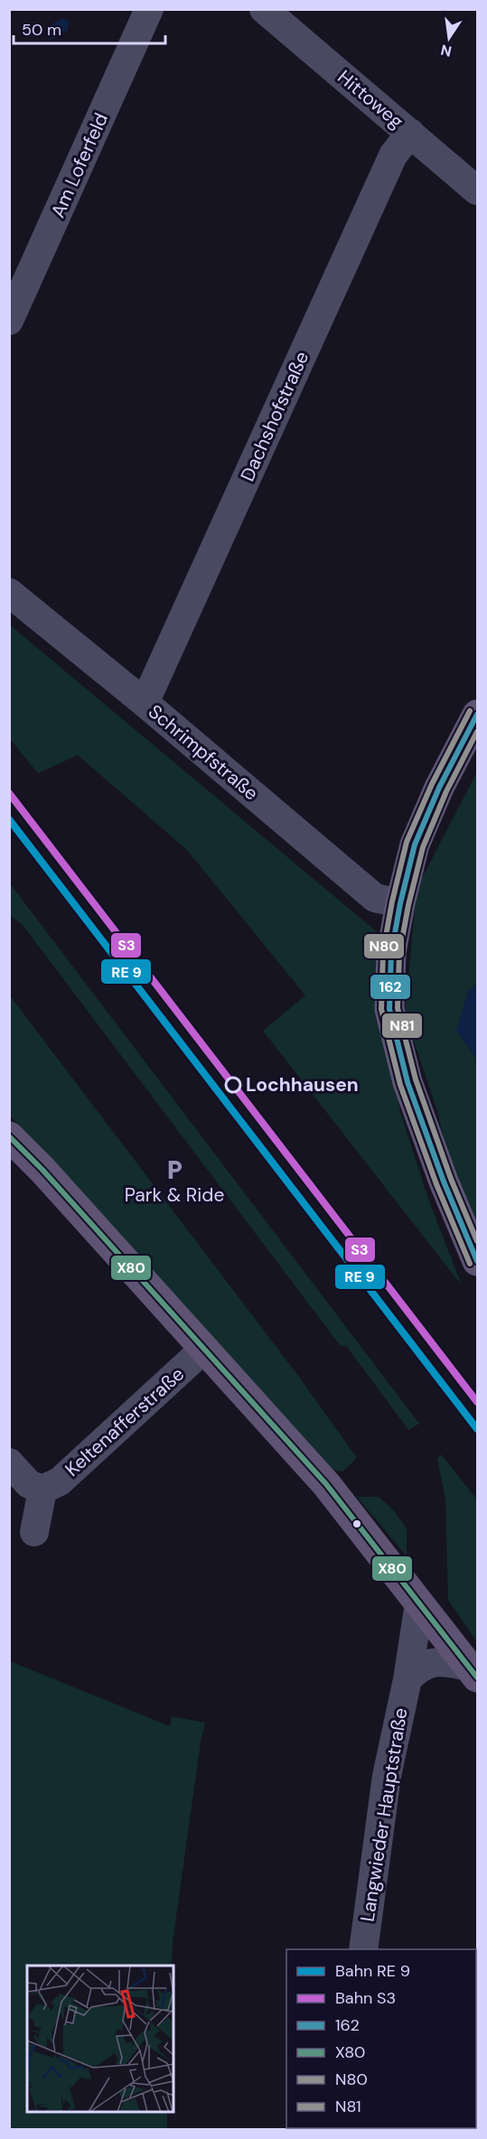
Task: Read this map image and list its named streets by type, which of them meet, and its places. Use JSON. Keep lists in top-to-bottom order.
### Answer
{
  "streets": {
    "street": [
      "Hittoweg",
      "Am Loferfeld",
      "Dachshofstraße",
      "Schrimpfstraße",
      "Keltenafferstraße",
      "Langwieder Hauptstraße"
    ]
  },
  "crossings": [
    ["Hittoweg", "Dachshofstraße"],
    ["Dachshofstraße", "Schrimpfstraße"]
  ],
  "places": {
    "other": ["Lochhausen"],
    "parking": ["Park & Ride"]
  },
  "lines": [
    "transit line N80",
    "transit line 162",
    "transit line N81",
    "rail line S3",
    "transit line X80"
  ],
  "legend": [
    "Bahn RE 9",
    "Bahn S3",
    "162",
    "X80",
    "N80",
    "N81"
  ],
  "scale_bar": "50 m",
  "north": "bottom"
}
